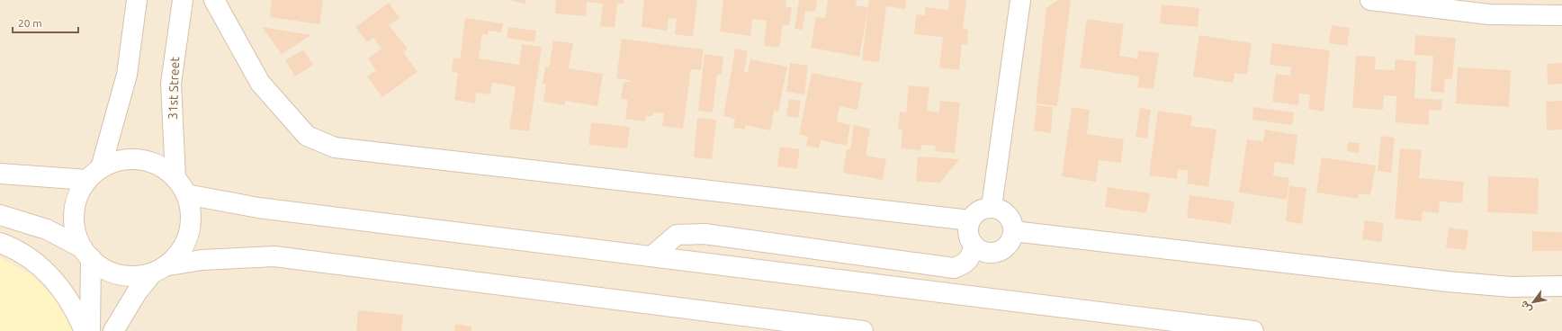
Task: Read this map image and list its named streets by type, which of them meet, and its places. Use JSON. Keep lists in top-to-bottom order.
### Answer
{
  "streets": {
    "main road": ["31st Street"]
  },
  "scale_bar": "20 m",
  "north": "bottom left"
}
